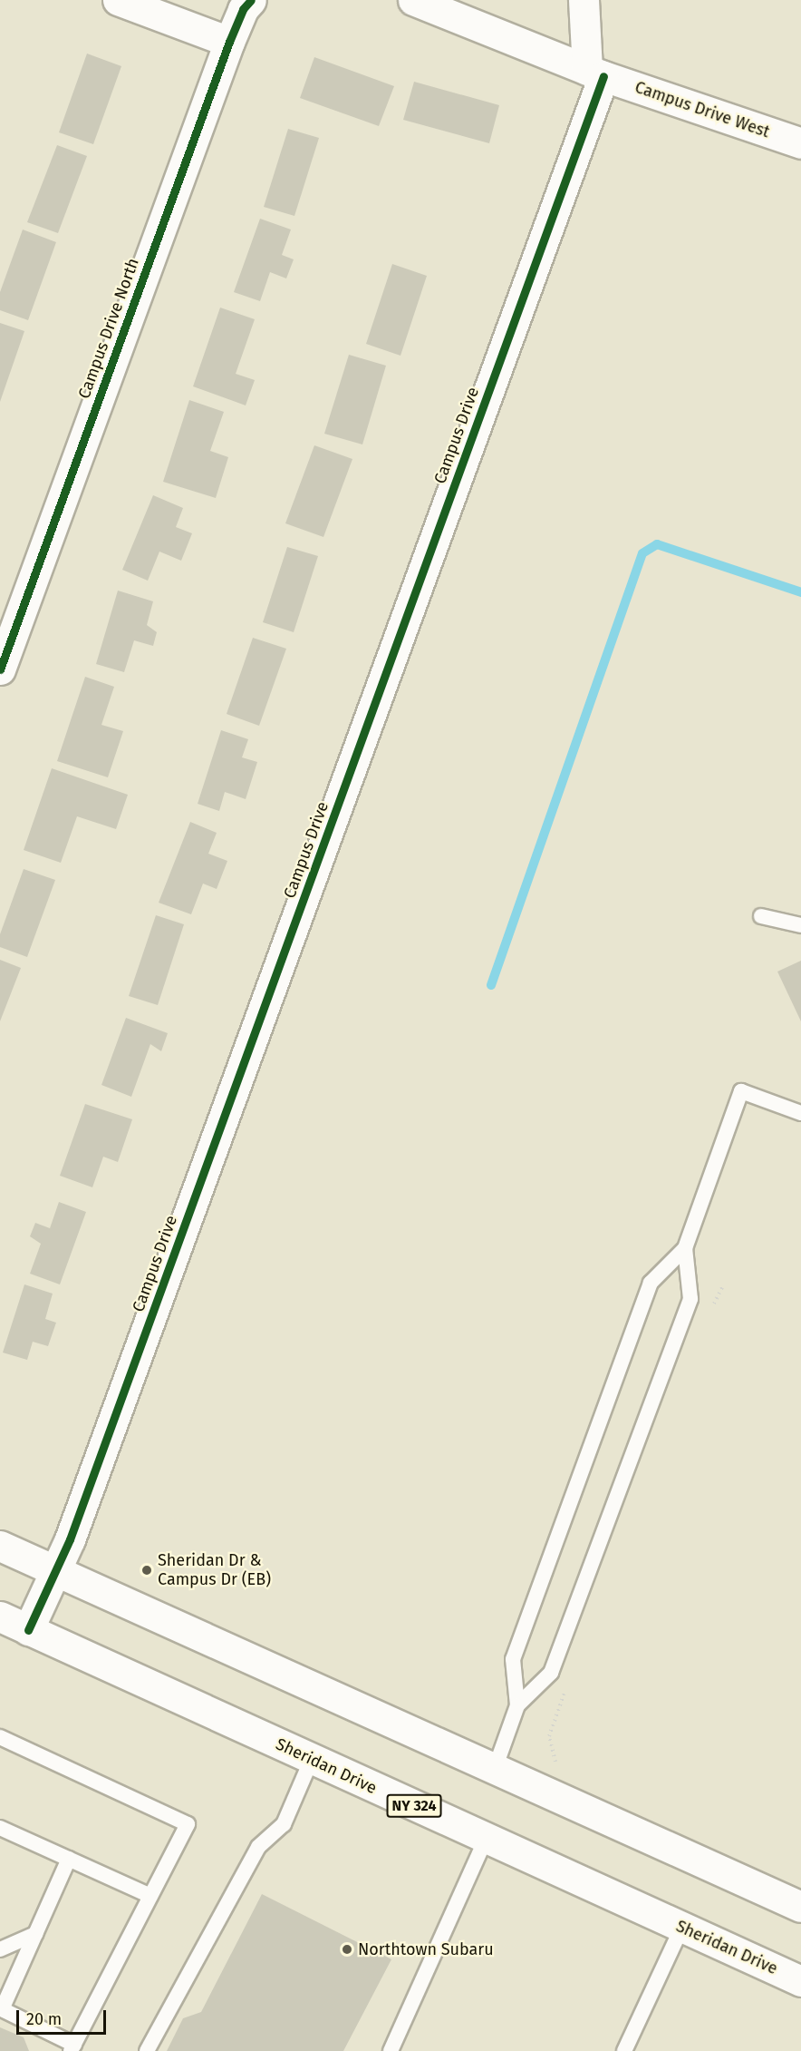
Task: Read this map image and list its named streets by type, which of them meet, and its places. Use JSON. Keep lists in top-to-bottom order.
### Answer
{
  "streets": {
    "street": [
      "Campus Drive West",
      "Campus Drive North",
      "Campus Drive",
      "Sheridan Drive",
      "NY 324"
    ]
  },
  "crossings": [
    ["Campus Drive West", "Campus Drive"],
    ["Campus Drive", "Sheridan Drive"]
  ],
  "places": ["Sheridan Dr & Campus Dr (EB)", "Northtown Subaru"],
  "scale_bar": "20 m"
}
